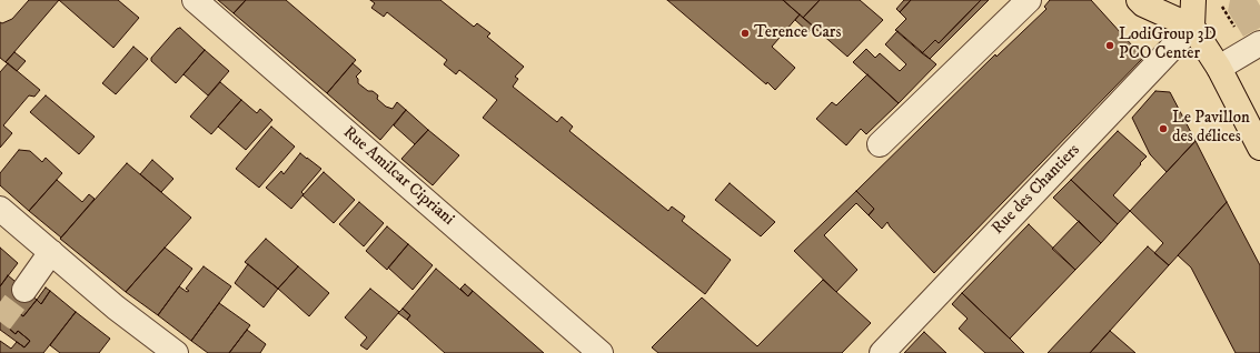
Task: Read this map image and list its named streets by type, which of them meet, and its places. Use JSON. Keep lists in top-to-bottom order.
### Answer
{
  "streets": {
    "street": ["Rue Amilcar Cipriani", "Rue des Chantiers"]
  },
  "places": ["Terence Cars", "LodiGroup 3D PCO Center", "Le Pavillon des délices"]
}
